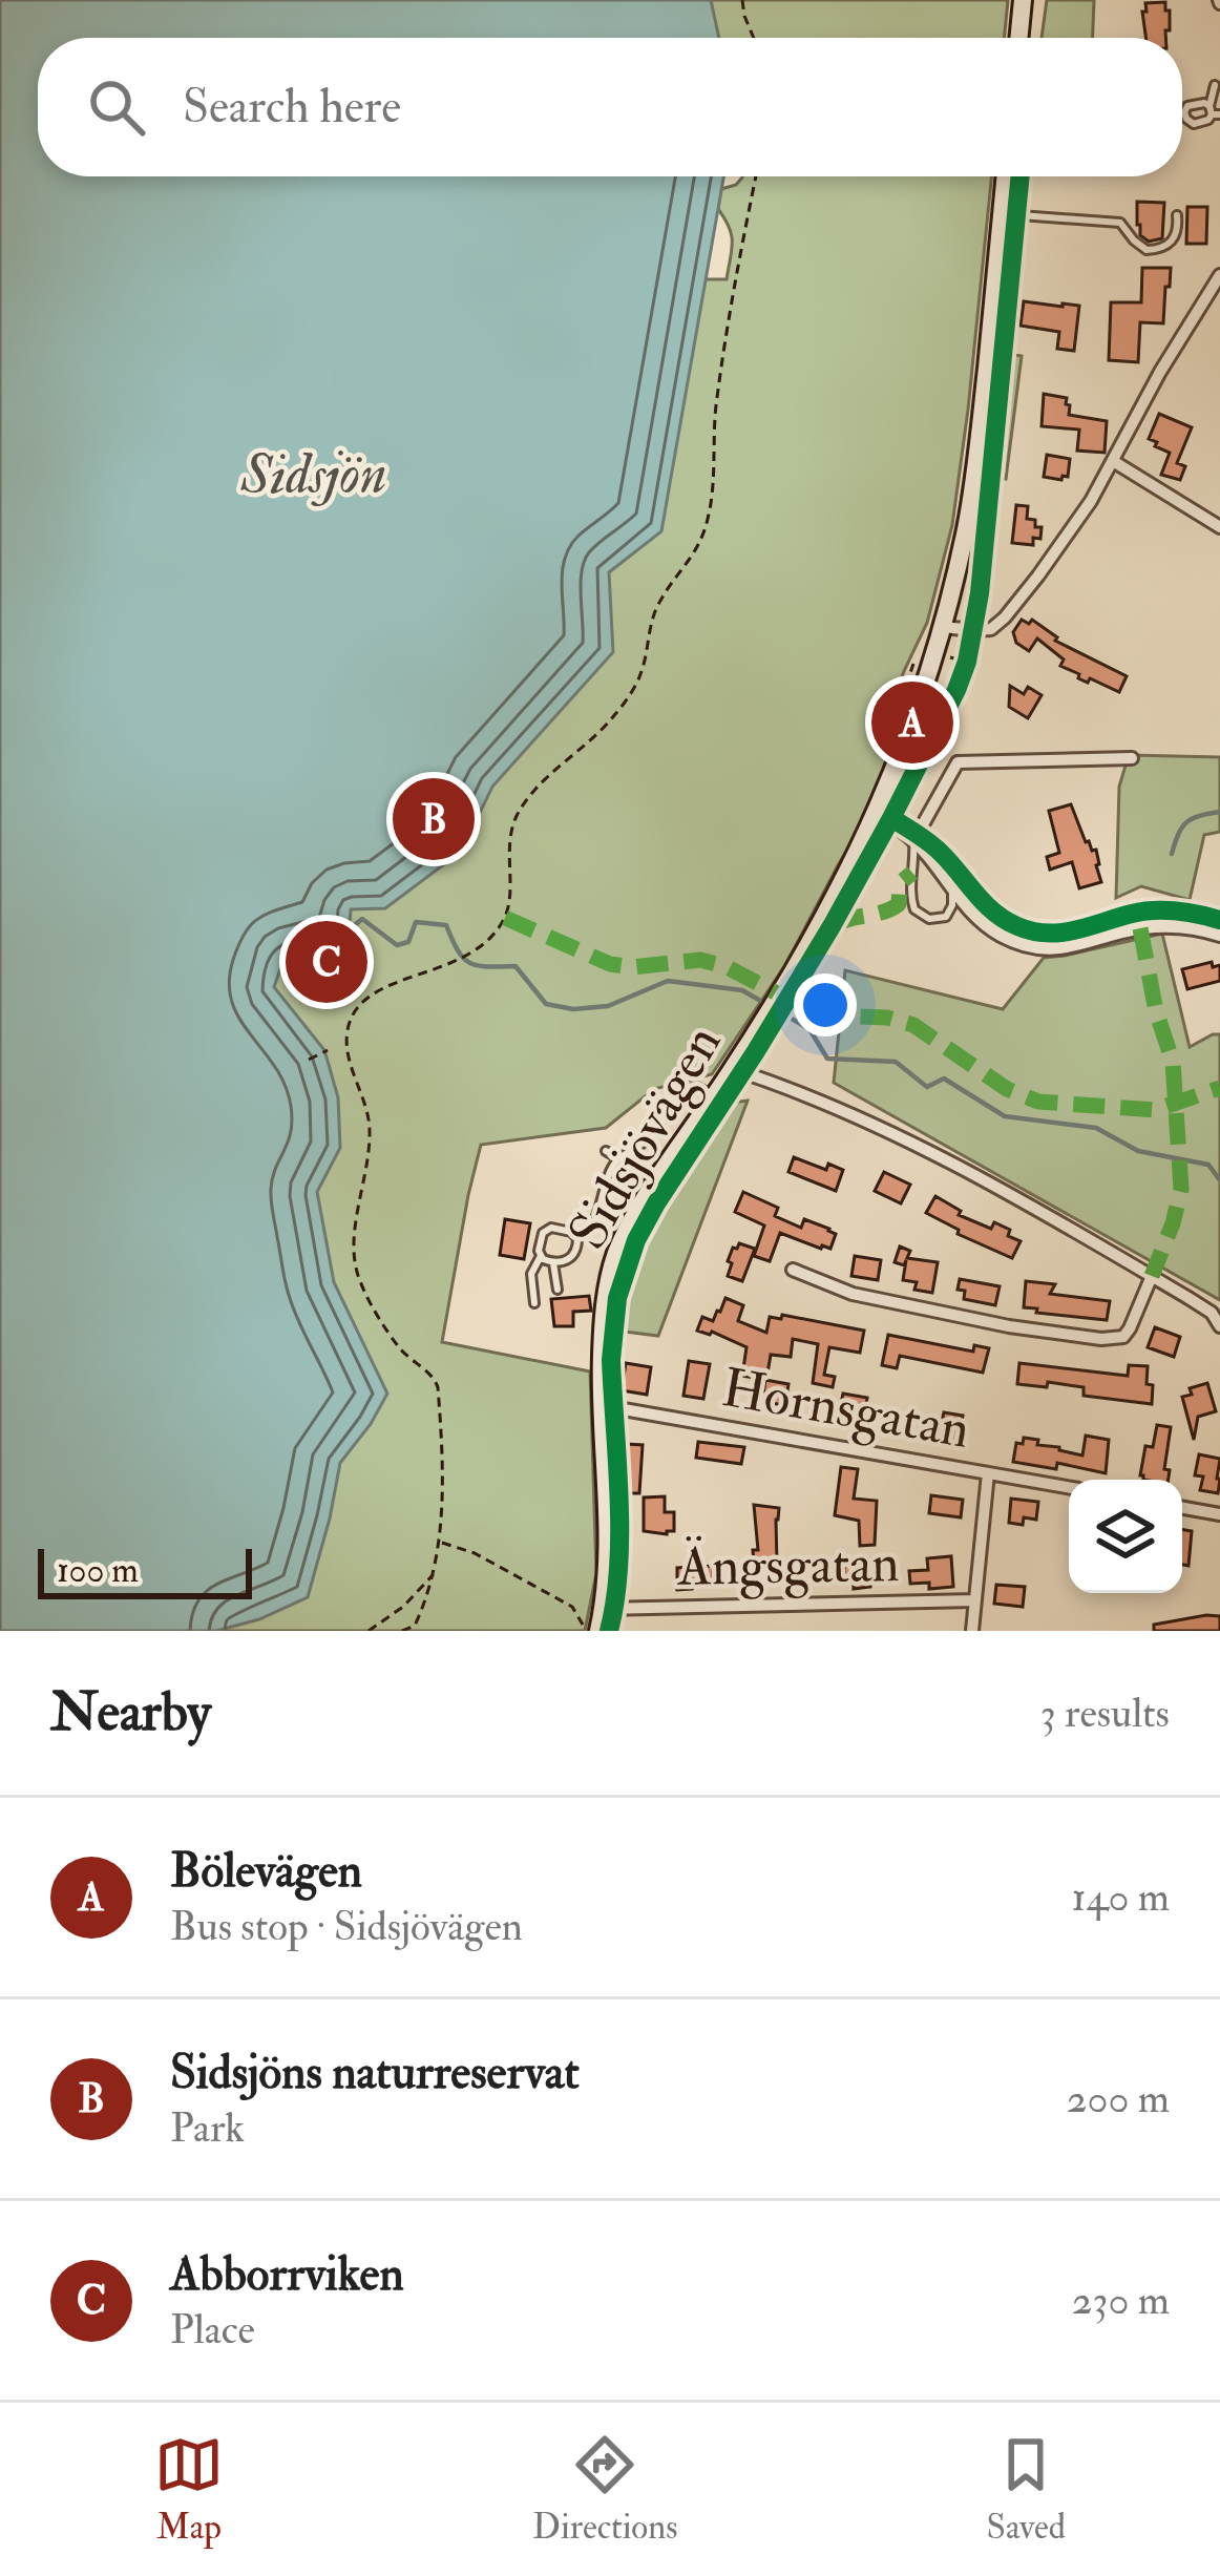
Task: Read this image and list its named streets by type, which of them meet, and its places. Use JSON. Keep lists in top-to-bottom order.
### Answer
{
  "streets": {
    "main road": ["Sidsjövägen"],
    "street": ["Hornsgatan", "Ängsgatan"]
  },
  "crossings": [
    ["Sidsjövägen", "Hornsgatan"],
    ["Sidsjövägen", "Ängsgatan"]
  ],
  "water": ["Sidsjön"],
  "scale_bar": "100 m",
  "page": {
    "search": "Search here",
    "pins": ["A", "B", "C"],
    "scale": "100 m",
    "heading": ["Nearby", "3 results"],
    "list": [
      {
        "mark": "A",
        "name": "Bölevägen",
        "note": "Bus stop · Sidsjövägen",
        "value": "140 m"
      },
      {
        "mark": "B",
        "name": "Sidsjöns naturreservat",
        "note": "Park",
        "value": "200 m"
      },
      {
        "mark": "C",
        "name": "Abborrviken",
        "note": "Place",
        "value": "230 m"
      }
    ],
    "nav": ["Map", "Directions", "Saved"]
  }
}
